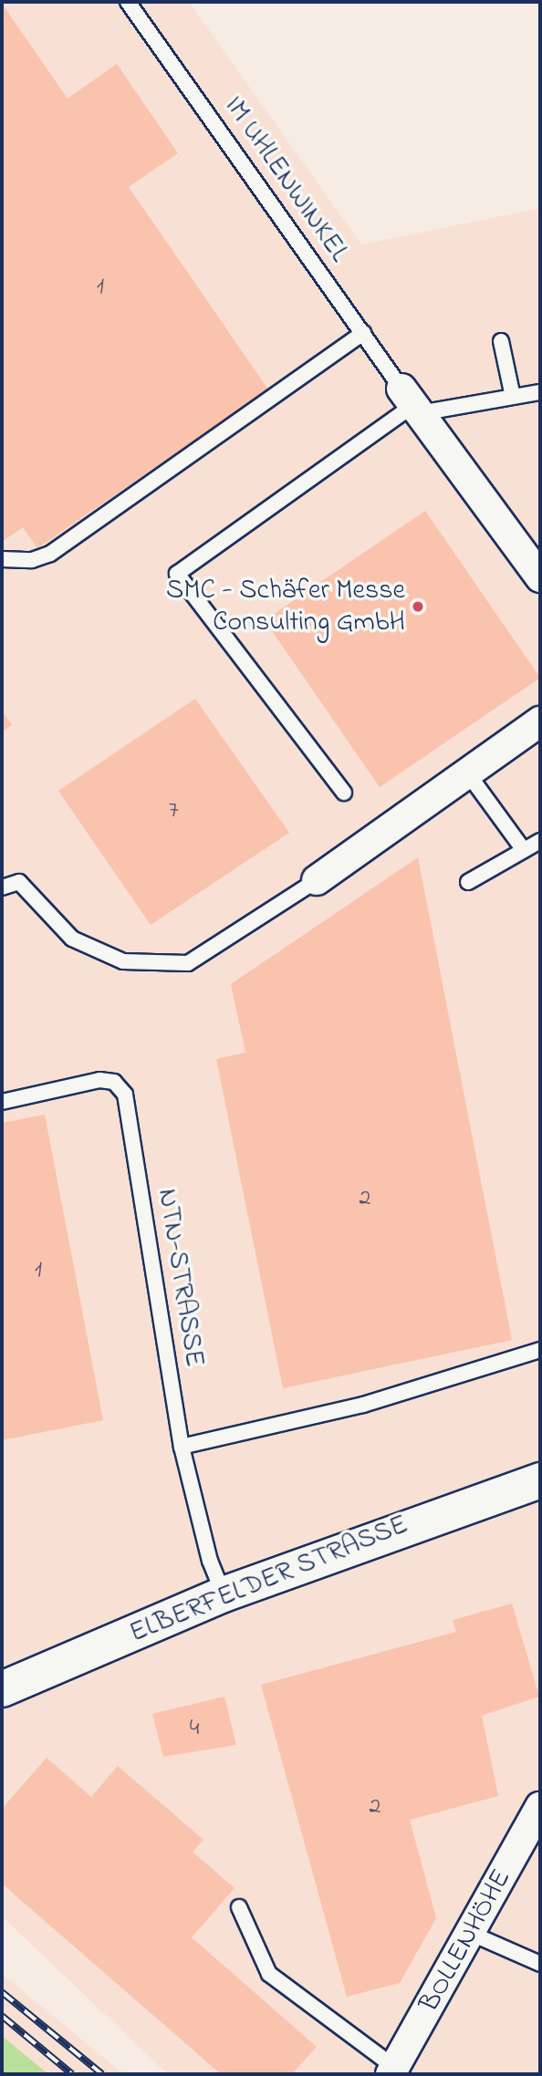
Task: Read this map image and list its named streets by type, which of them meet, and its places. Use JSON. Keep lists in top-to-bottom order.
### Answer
{
  "streets": {
    "street": ["ELBERFELDER STRASSE", "BOLLENHÖHE"],
    "lane": ["IM UHLENWINKEL", "NTN-STRASSE"]
  },
  "crossings": [
    ["NTN-STRASSE", "ELBERFELDER STRASSE"]
  ],
  "places": ["SMC - Schäfer Messe Consulting GmbH"],
  "house_numbers": [
    "1",
    "7",
    "2",
    "1",
    "4",
    "2"
  ]
}
